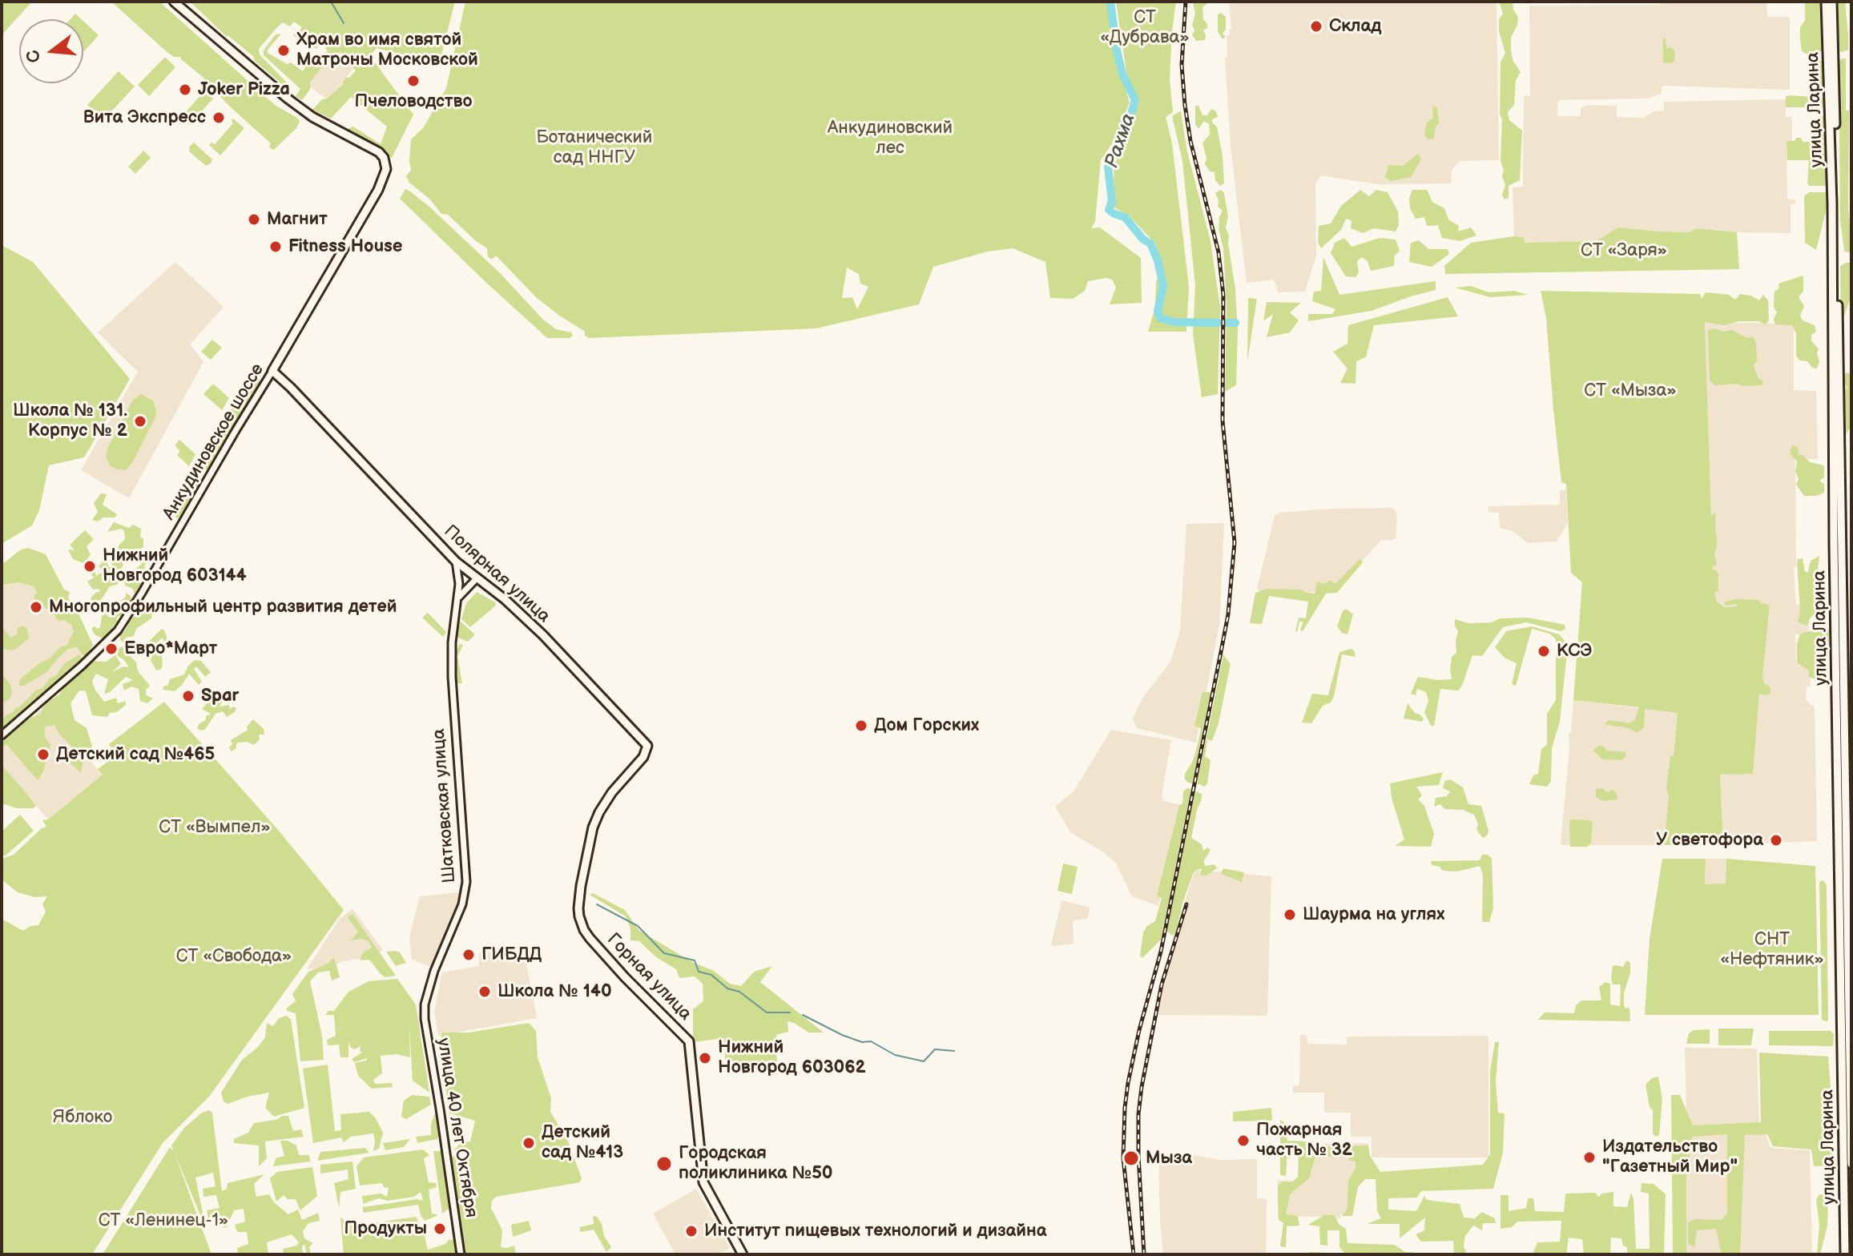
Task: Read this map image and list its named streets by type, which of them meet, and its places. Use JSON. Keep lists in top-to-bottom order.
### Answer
{
  "streets": {
    "main road": [
      "улица Ларина",
      "Анкудиновское шоссе",
      "Полярная улица",
      "Горная улица"
    ],
    "street": ["Шатковская улица", "улица 40 лет Октября"]
  },
  "crossings": [
    ["Анкудиновское шоссе", "Полярная улица"],
    ["Полярная улица", "Горная улица"],
    ["Шатковская улица", "улица 40 лет Октября"]
  ],
  "water": ["Рахма"],
  "parks": [
    "СТ «Дубрава»",
    "Анкудиновский лес",
    "Ботанический сад ННГУ",
    "СТ «Заря»",
    "СТ «Мыза»",
    "СТ «Вымпел»",
    "СНТ «Нефтяник»",
    "СТ «Свобода»",
    "Яблоко",
    "СТ «Ленинец-1»"
  ],
  "places": [
    "Склад",
    "Храм во имя святой Матроны Московской",
    "Пчеловодство",
    "Joker Pizza",
    "Вита Экспресс",
    "Магнит",
    "Fitness House",
    "Школа № 131. Корпус № 2",
    "Нижний Новгород 603144",
    "Многопрофильный центр развития детей",
    "Евро*Март",
    "КСЭ",
    "Spar",
    "Дом Горских",
    "Детский сад №465",
    "У светофора",
    "Шаурма на углях",
    "ГИБДД",
    "Школа № 140",
    "Нижний Новгород 603062",
    "Пожарная часть № 32",
    "Детский сад №413",
    "Издательство \"Газетный Мир\"",
    "Мыза",
    "Городская поликлиника №50",
    "Продукты",
    "Институт пищевых технологий и дизайна"
  ],
  "north": "left"
}
